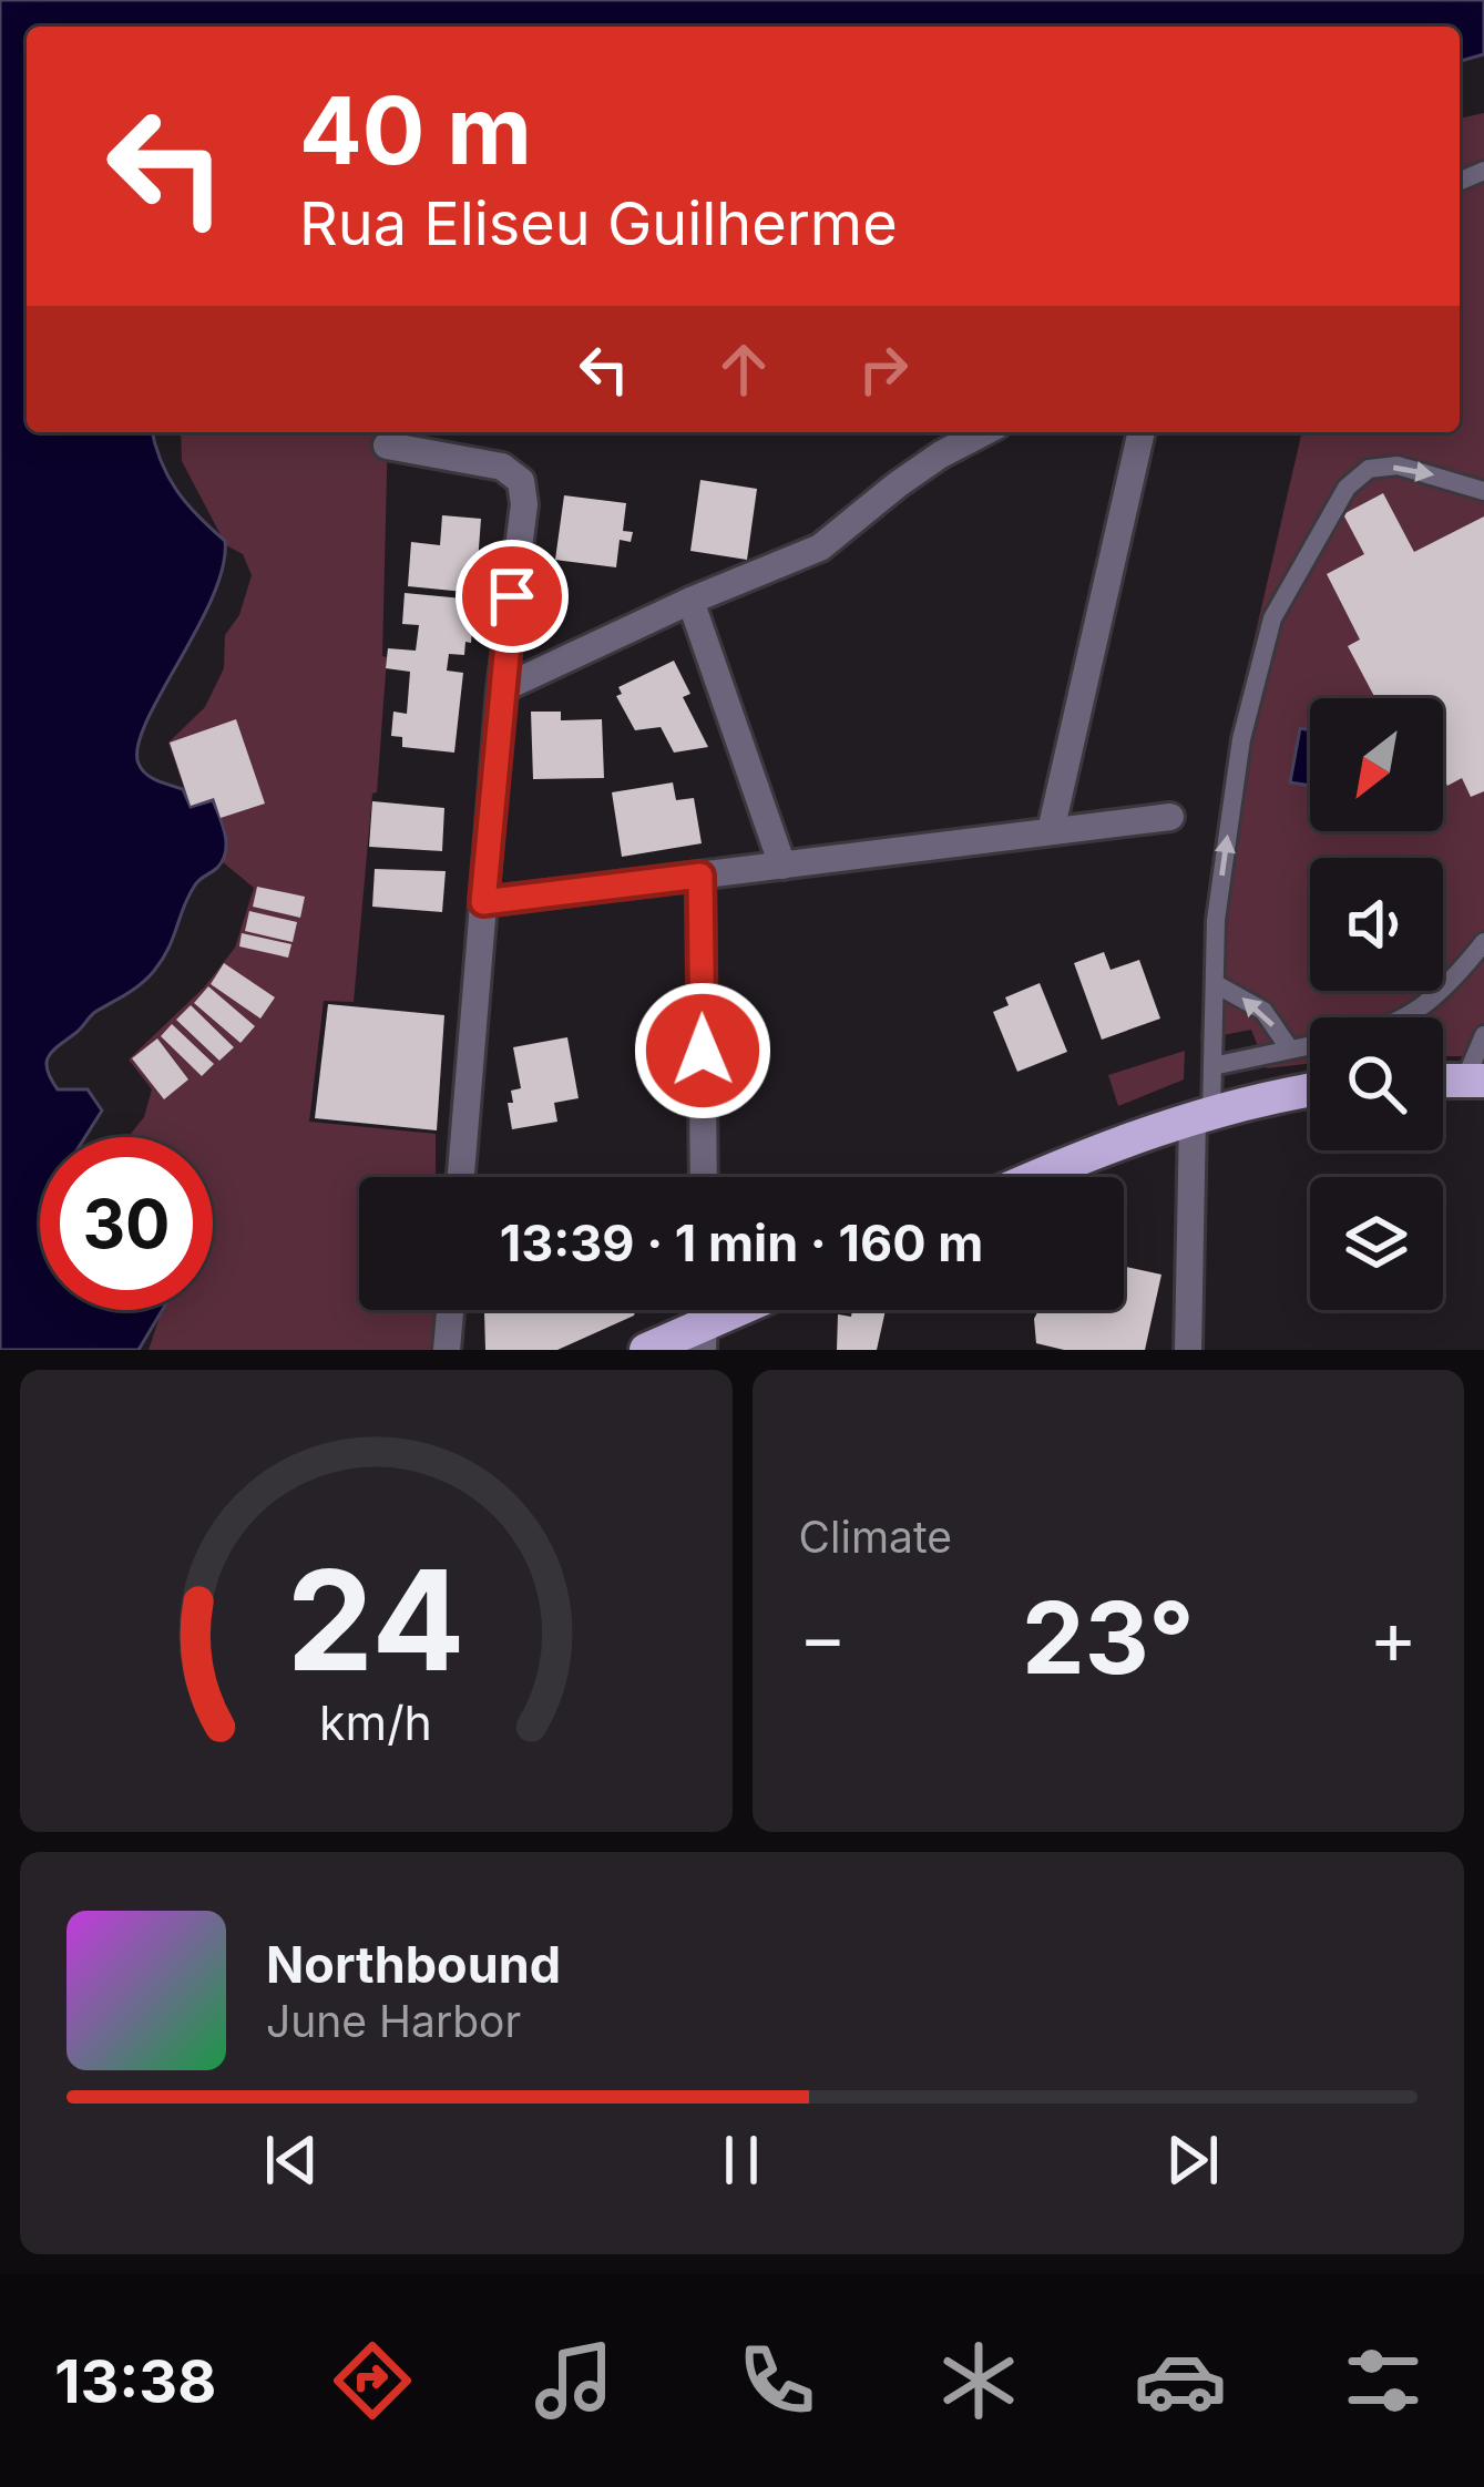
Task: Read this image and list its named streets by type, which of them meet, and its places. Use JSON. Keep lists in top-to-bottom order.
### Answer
{
  "north": "bottom left",
  "page": {
    "turn": ["40 m", "Rua Eliseu Guilherme"],
    "limit": "30",
    "trip": "13:39 · 1 min · 160 m",
    "tile": "Climate",
    "heat": ["−", "23°", "+"],
    "song": ["Northbound", "June Harbor"],
    "tabs": "13:38",
    "gauge": ["24", "km/h"]
  }
}
